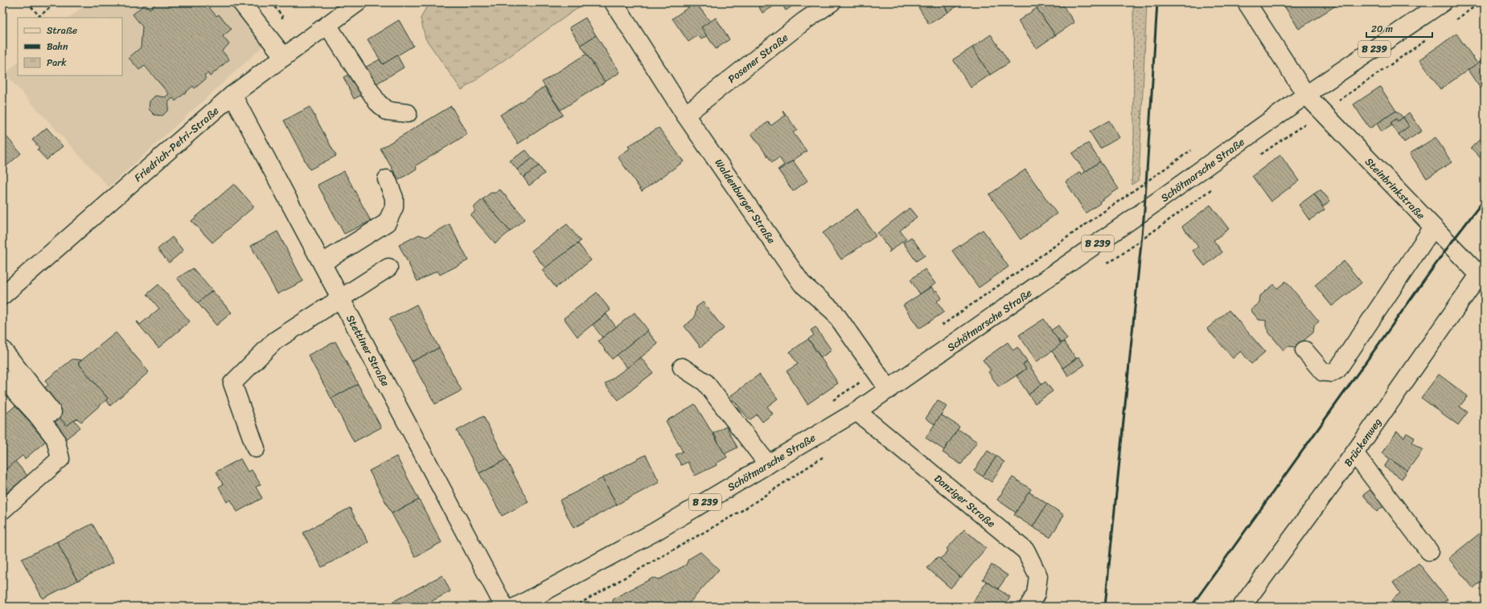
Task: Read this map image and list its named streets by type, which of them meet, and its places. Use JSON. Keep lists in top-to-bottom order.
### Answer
{
  "streets": {
    "street": [
      "B 239",
      "Posener Straße",
      "Friedrich-Petri-Straße",
      "Schötmarsche Straße",
      "Steinbrinkstraße",
      "Waldenburger Straße",
      "Stettiner Straße",
      "Brückenweg",
      "Danziger Straße"
    ]
  },
  "crossings": [
    ["Posener Straße", "Waldenburger Straße"],
    ["Friedrich-Petri-Straße", "Stettiner Straße"],
    ["Schötmarsche Straße", "Steinbrinkstraße"],
    ["Schötmarsche Straße", "Waldenburger Straße"],
    ["Schötmarsche Straße", "Danziger Straße"],
    ["Steinbrinkstraße", "Brückenweg"]
  ],
  "legend": ["Straße", "Bahn", "Park"],
  "scale_bar": "20 m"
}
